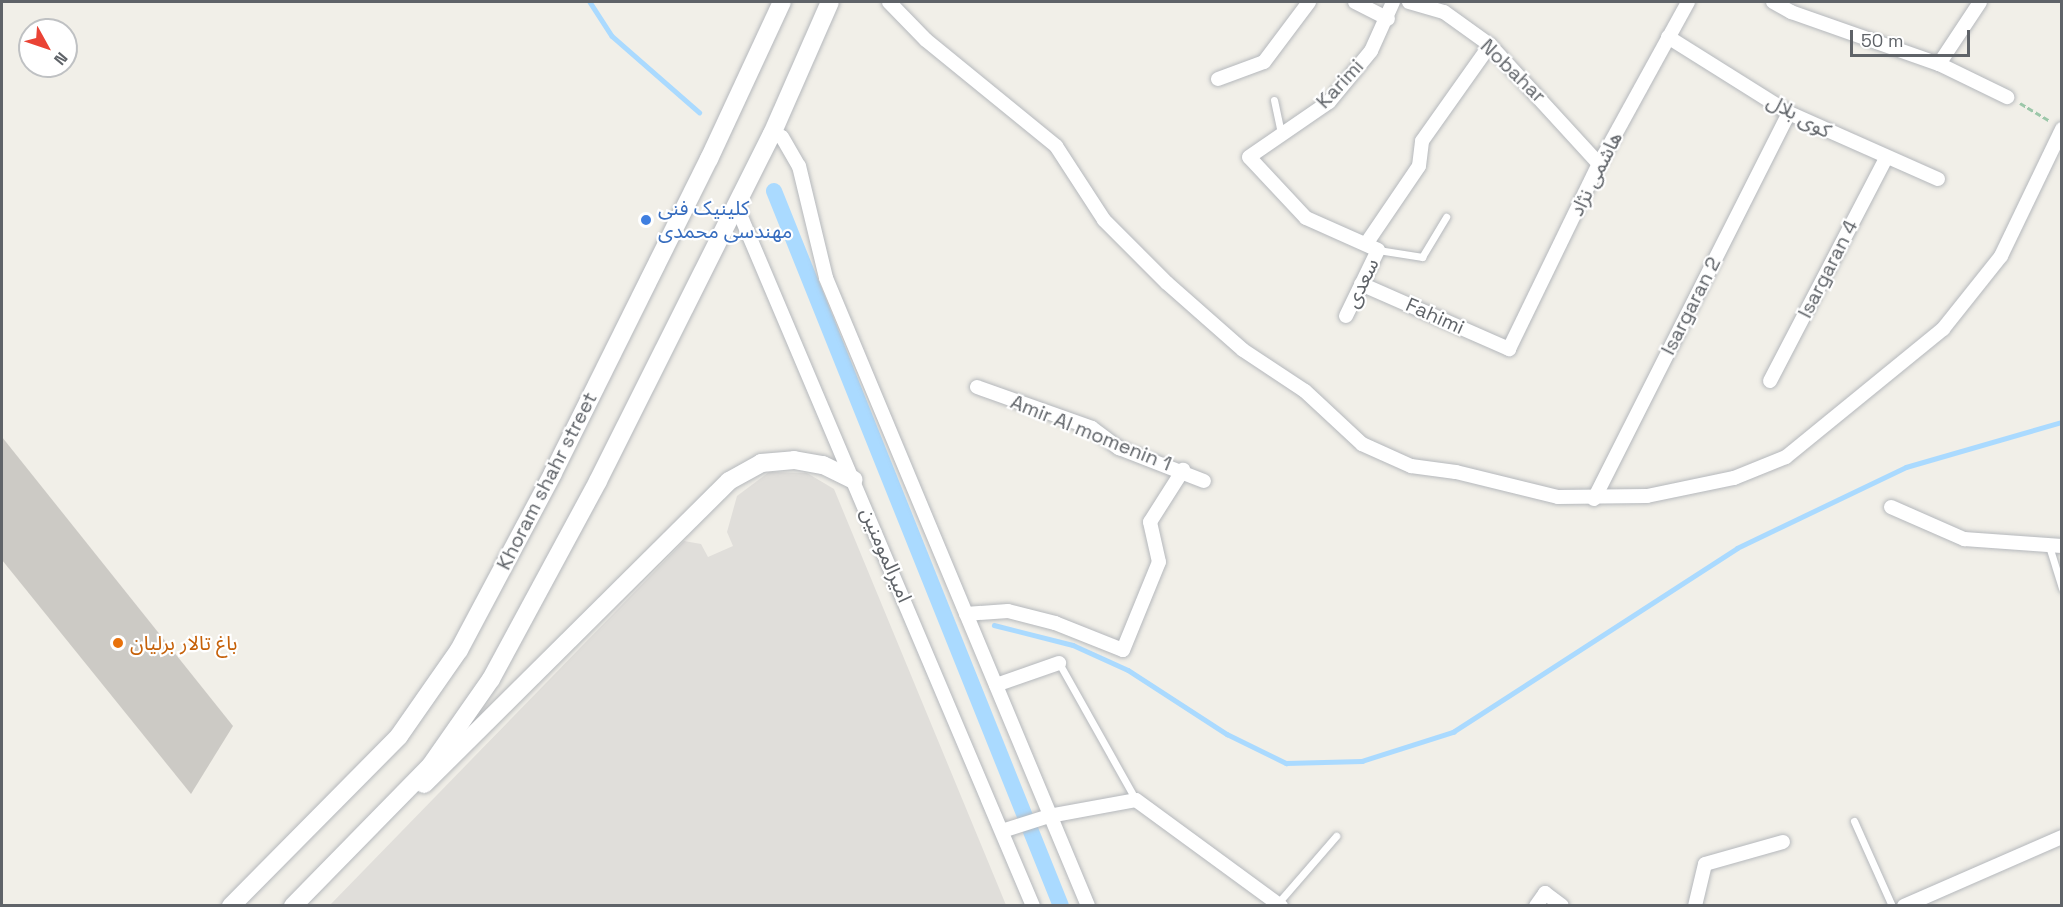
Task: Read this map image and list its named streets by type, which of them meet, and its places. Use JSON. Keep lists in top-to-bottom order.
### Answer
{
  "streets": {
    "main road": ["Khoram shahr street"],
    "street": [
      "Nobahar",
      "Karimi",
      "کوی بلال",
      "هاشمی نژاد",
      "Isargaran 4",
      "سعدی",
      "Isargaran 2",
      "Fahimi",
      "Amir Al momenin 1",
      "امیرالمومنین"
    ]
  },
  "crossings": [
    ["Nobahar", "هاشمی نژاد"],
    ["Nobahar", "سعدی"],
    ["Karimi", "سعدی"],
    ["کوی بلال", "هاشمی نژاد"],
    ["کوی بلال", "Isargaran 4"],
    ["کوی بلال", "Isargaran 2"],
    ["هاشمی نژاد", "Fahimi"],
    ["سعدی", "Fahimi"]
  ],
  "places": ["کلینیک فنی مهندسی محمدی", "باغ تالار برلیان"],
  "scale_bar": "50 m",
  "north": "bottom right"
}
